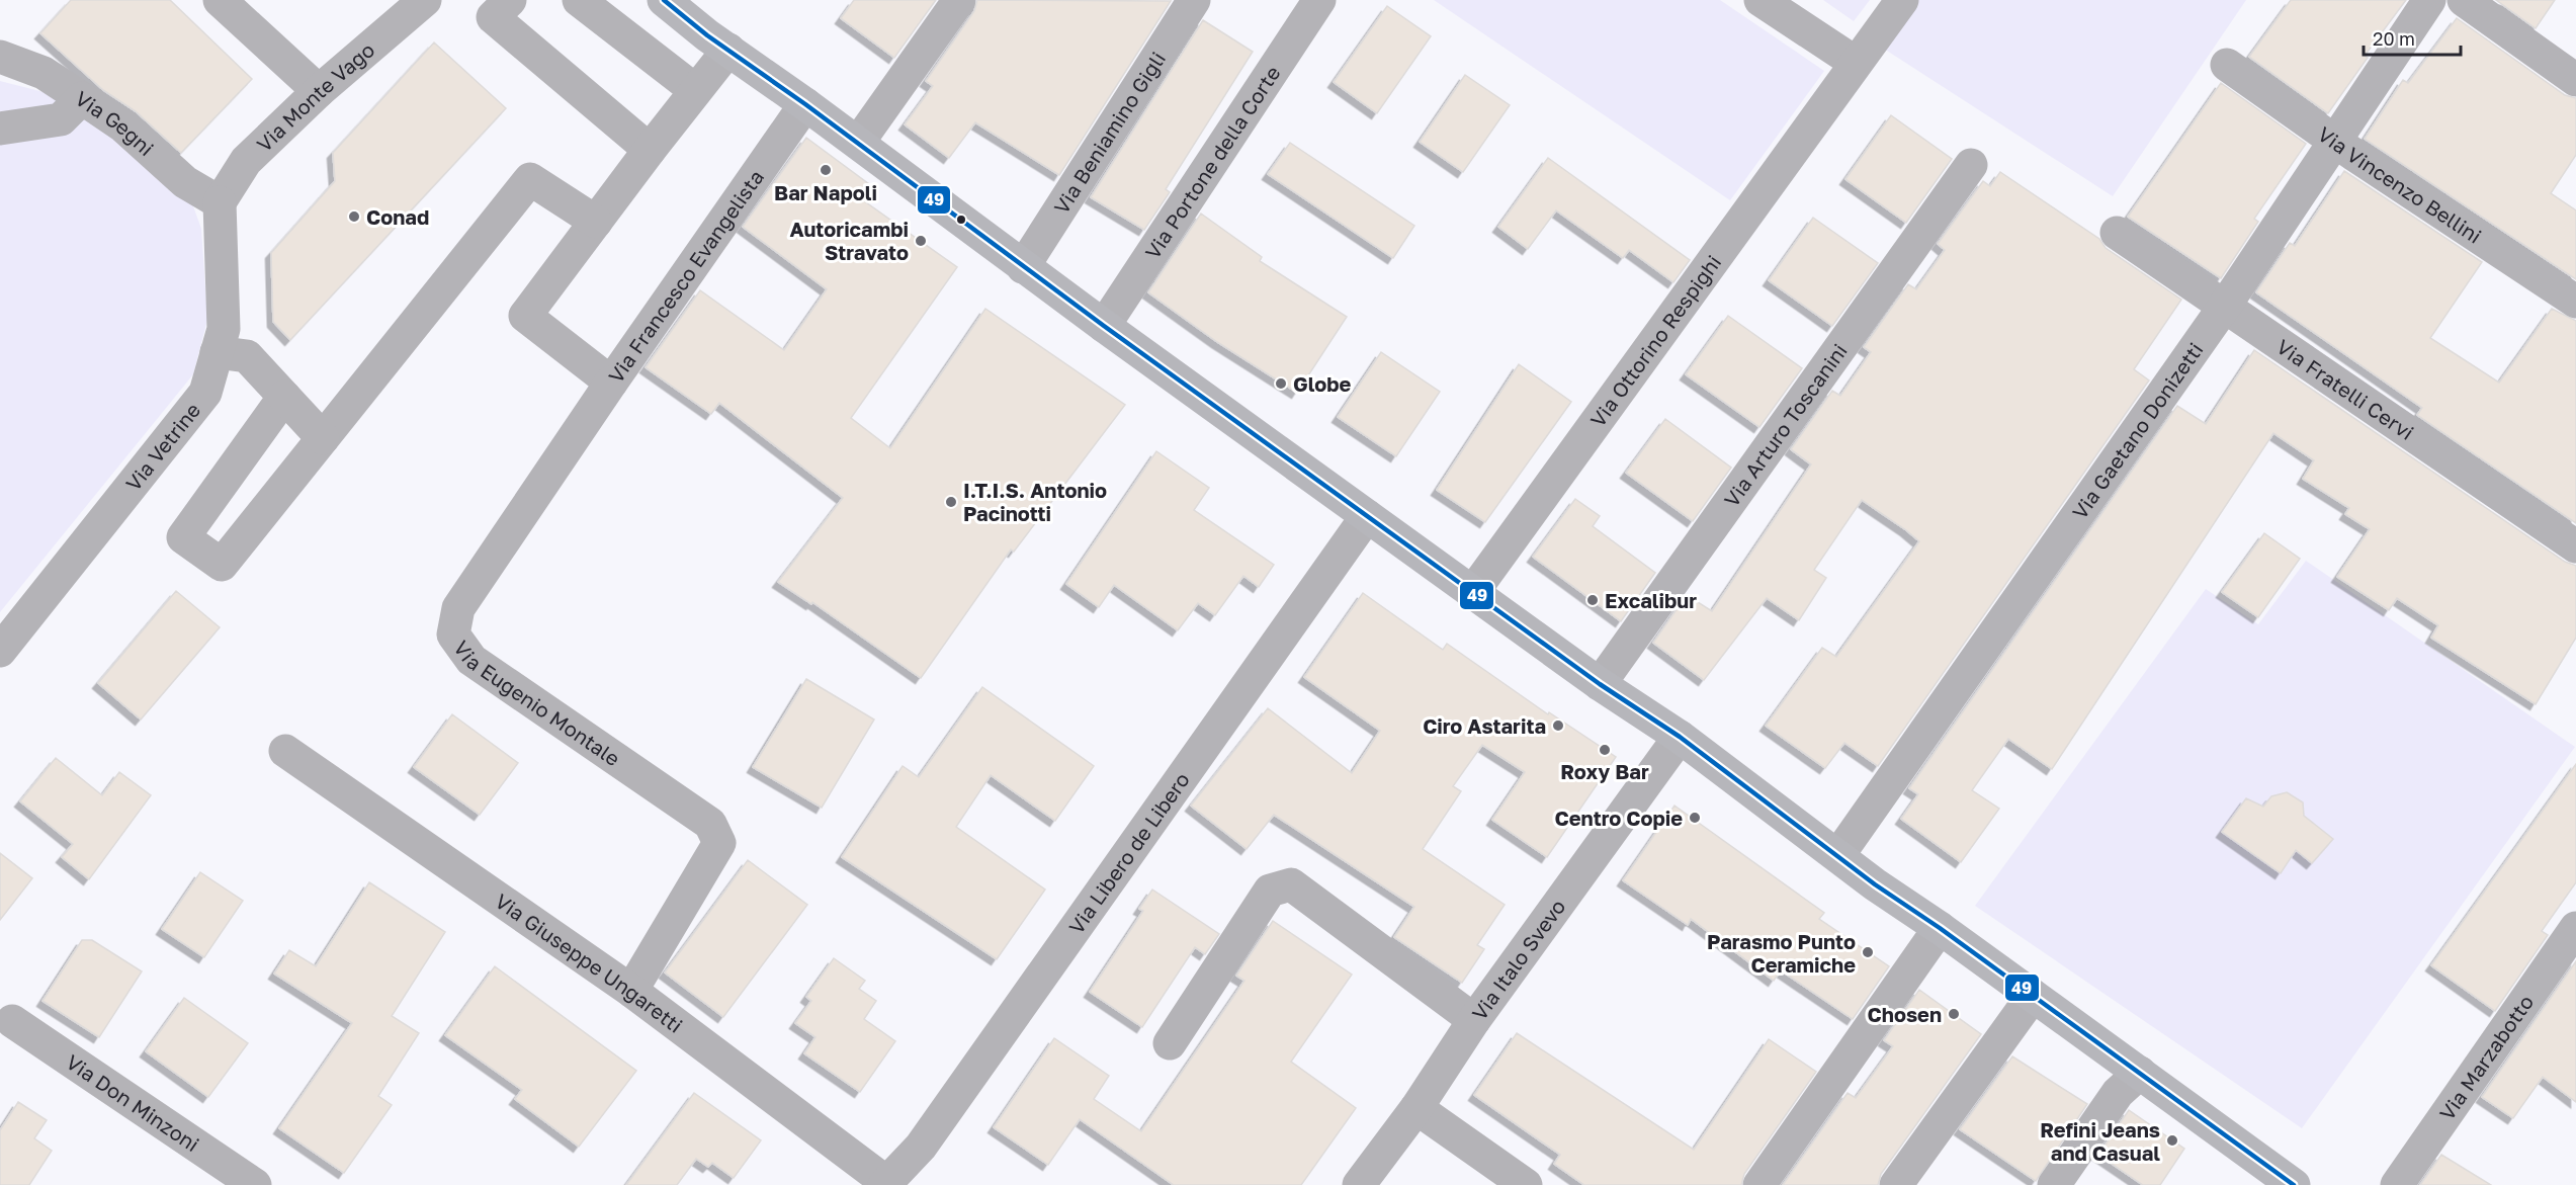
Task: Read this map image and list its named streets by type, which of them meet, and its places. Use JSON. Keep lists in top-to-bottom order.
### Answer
{
  "streets": {
    "street": [
      "Via Monte Vago",
      "Via Gegni",
      "Via Beniamino Gigli",
      "Via Portone della Corte",
      "Via Vincenzo Bellini",
      "Via Francesco Evangelista",
      "Via Ottorino Respighi",
      "Via Fratelli Cervi",
      "Via Arturo Toscanini",
      "Via Gaetano Donizetti",
      "Via Vetrine",
      "Via Eugenio Montale",
      "Via Libero de Libero",
      "Via Italo Svevo",
      "Via Giuseppe Ungaretti",
      "Via Marzabotto",
      "Via Don Minzoni"
    ]
  },
  "crossings": [
    ["Via Monte Vago", "Via Gegni"],
    ["Via Monte Vago", "Via Vetrine"],
    ["Via Gegni", "Via Vetrine"],
    ["Via Vincenzo Bellini", "Via Gaetano Donizetti"],
    ["Via Francesco Evangelista", "Via Eugenio Montale"],
    ["Via Fratelli Cervi", "Via Gaetano Donizetti"],
    ["Via Eugenio Montale", "Via Giuseppe Ungaretti"],
    ["Via Libero de Libero", "Via Giuseppe Ungaretti"]
  ],
  "places": [
    "Bar Napoli",
    "Conad",
    "Autoricambi Stravato",
    "Globe",
    "I.T.I.S. Antonio Pacinotti",
    "Excalibur",
    "Ciro Astarita",
    "Roxy Bar",
    "Centro Copie",
    "Parasmo Punto Ceramiche",
    "Chosen",
    "Refini Jeans and Casual"
  ],
  "lines": ["transit line 49"],
  "scale_bar": "20 m"
}
